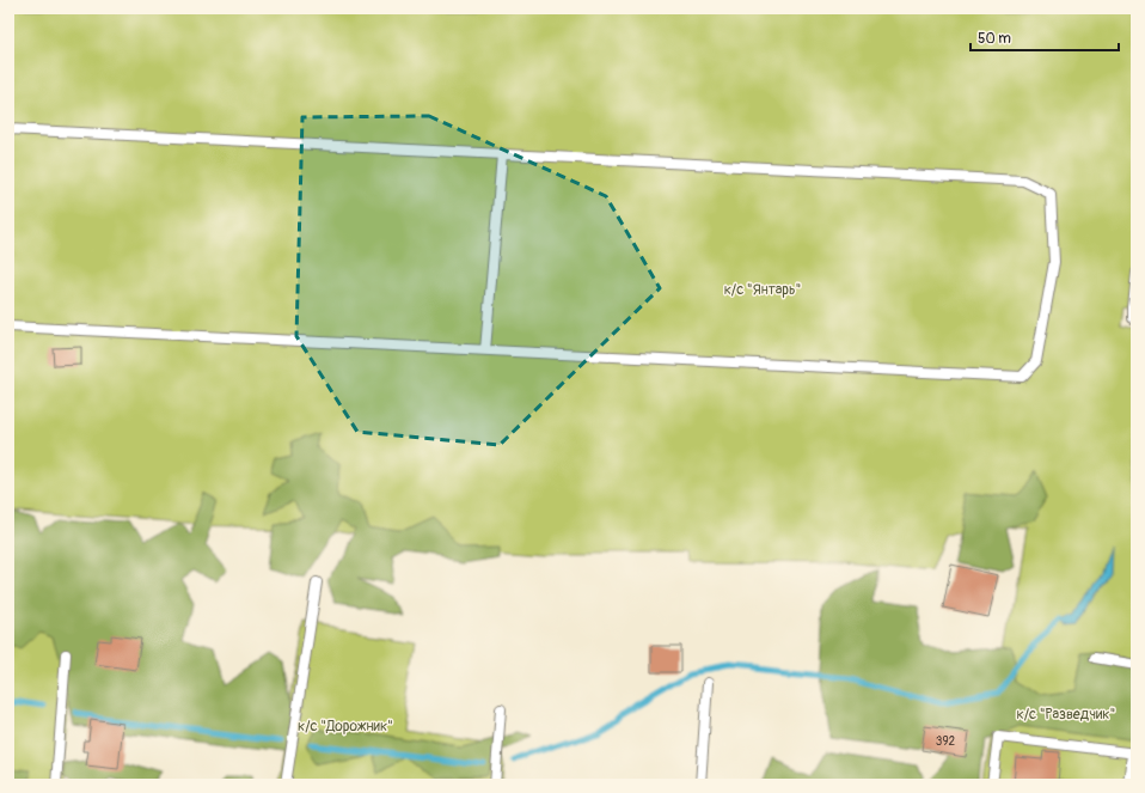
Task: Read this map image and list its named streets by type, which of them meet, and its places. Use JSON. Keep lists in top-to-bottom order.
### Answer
{
  "parks": ["к/с \"Янтарь\"", "к/с \"Разведчик\"", "к/с \"Дорожник\""],
  "house_numbers": ["392"],
  "scale_bar": "50 m"
}
